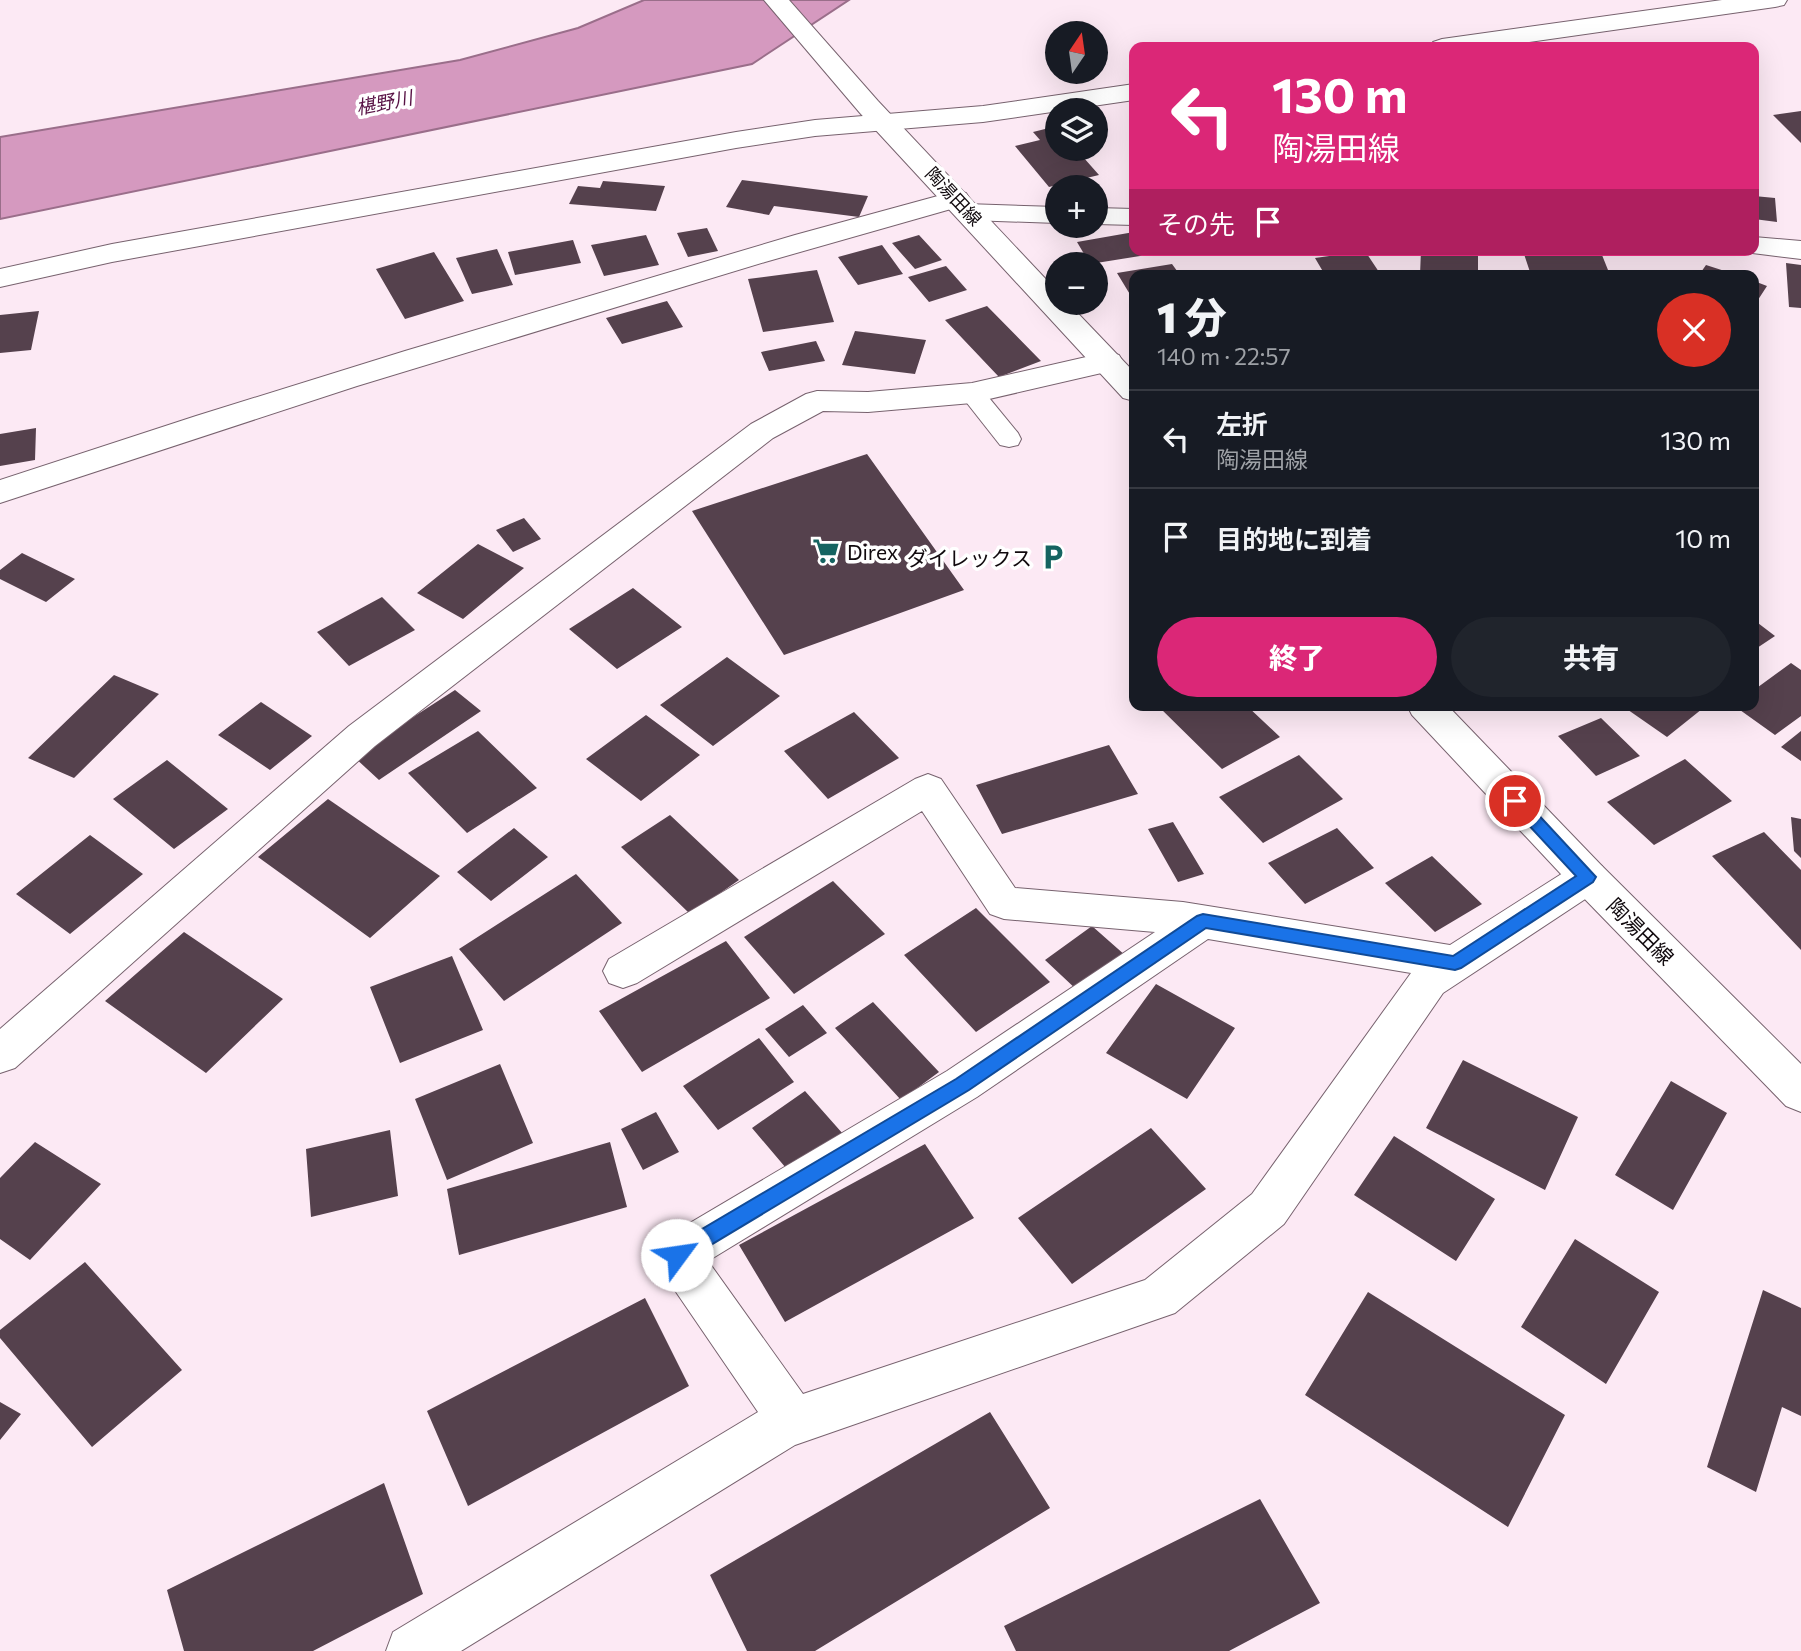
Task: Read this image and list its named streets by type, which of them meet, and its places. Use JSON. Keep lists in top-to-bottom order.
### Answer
{
  "streets": {
    "street": ["陶湯田線"]
  },
  "water": ["椹野川"],
  "places": {
    "supermarket": ["Direx"],
    "parking": ["ダイレックス"]
  },
  "north": "top",
  "page": {
    "map_buttons": ["+", "−"],
    "turn": ["130 m", "陶湯田線"],
    "then": "その先",
    "heading": ["1 分", "140 m · 22:57"],
    "list": [
      {
        "name": "左折",
        "note": "陶湯田線",
        "value": "130 m"
      },
      {
        "name": "目的地に到着",
        "value": "10 m"
      }
    ],
    "buttons": ["終了", "共有"]
  }
}
